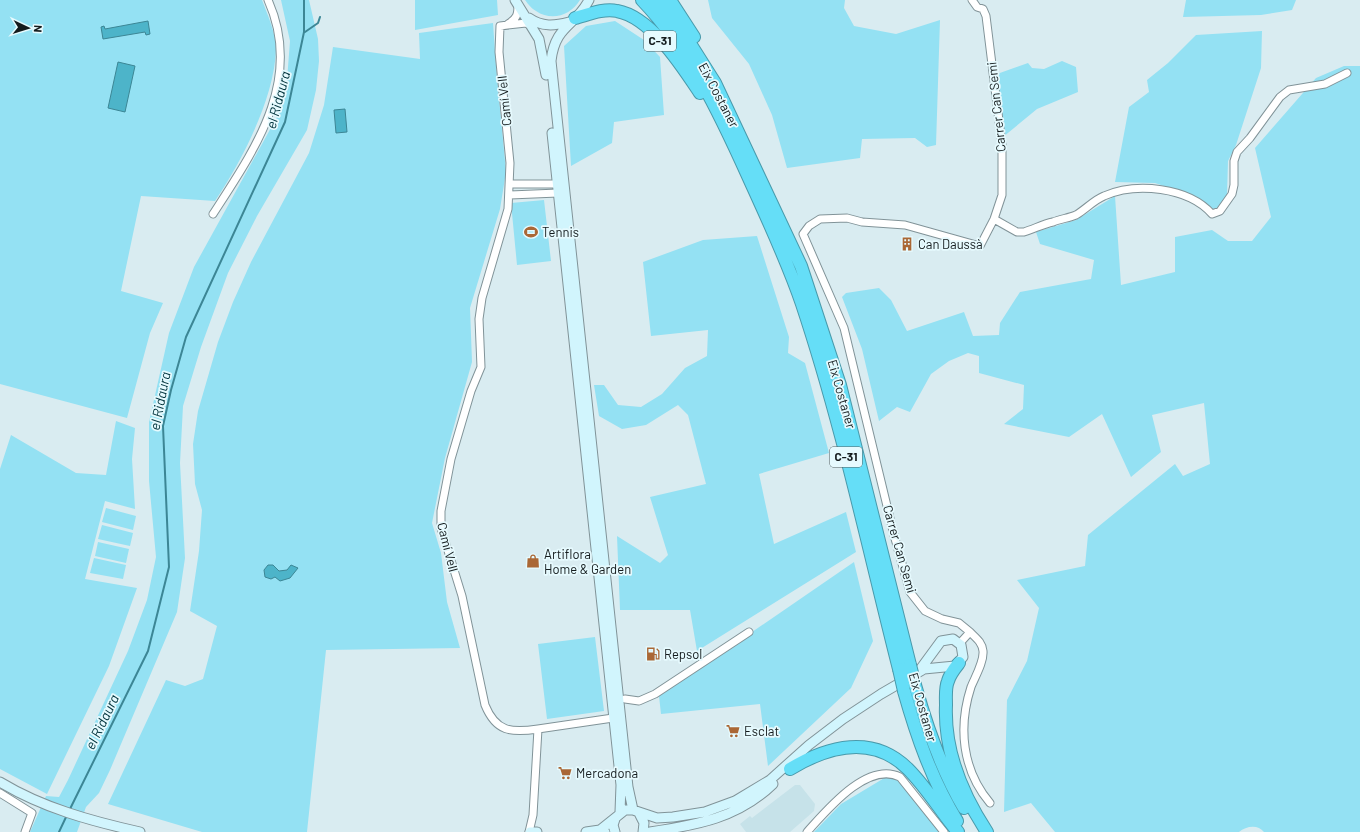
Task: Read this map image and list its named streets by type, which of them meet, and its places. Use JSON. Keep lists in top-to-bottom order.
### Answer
{
  "streets": {
    "highway": ["C-31", "Eix Costaner"],
    "street": ["Camí Vell", "Carrer Can Semi"]
  },
  "crossings": [
    ["C-31", "Eix Costaner"]
  ],
  "water": ["el Ridaura"],
  "places": {
    "sports": ["Tennis"],
    "building": ["Can Daussà"],
    "shop": ["Artiflora Home & Garden"],
    "fuel station": ["Repsol"],
    "supermarket": ["Esclat", "Mercadona"]
  },
  "north": "right"
}
